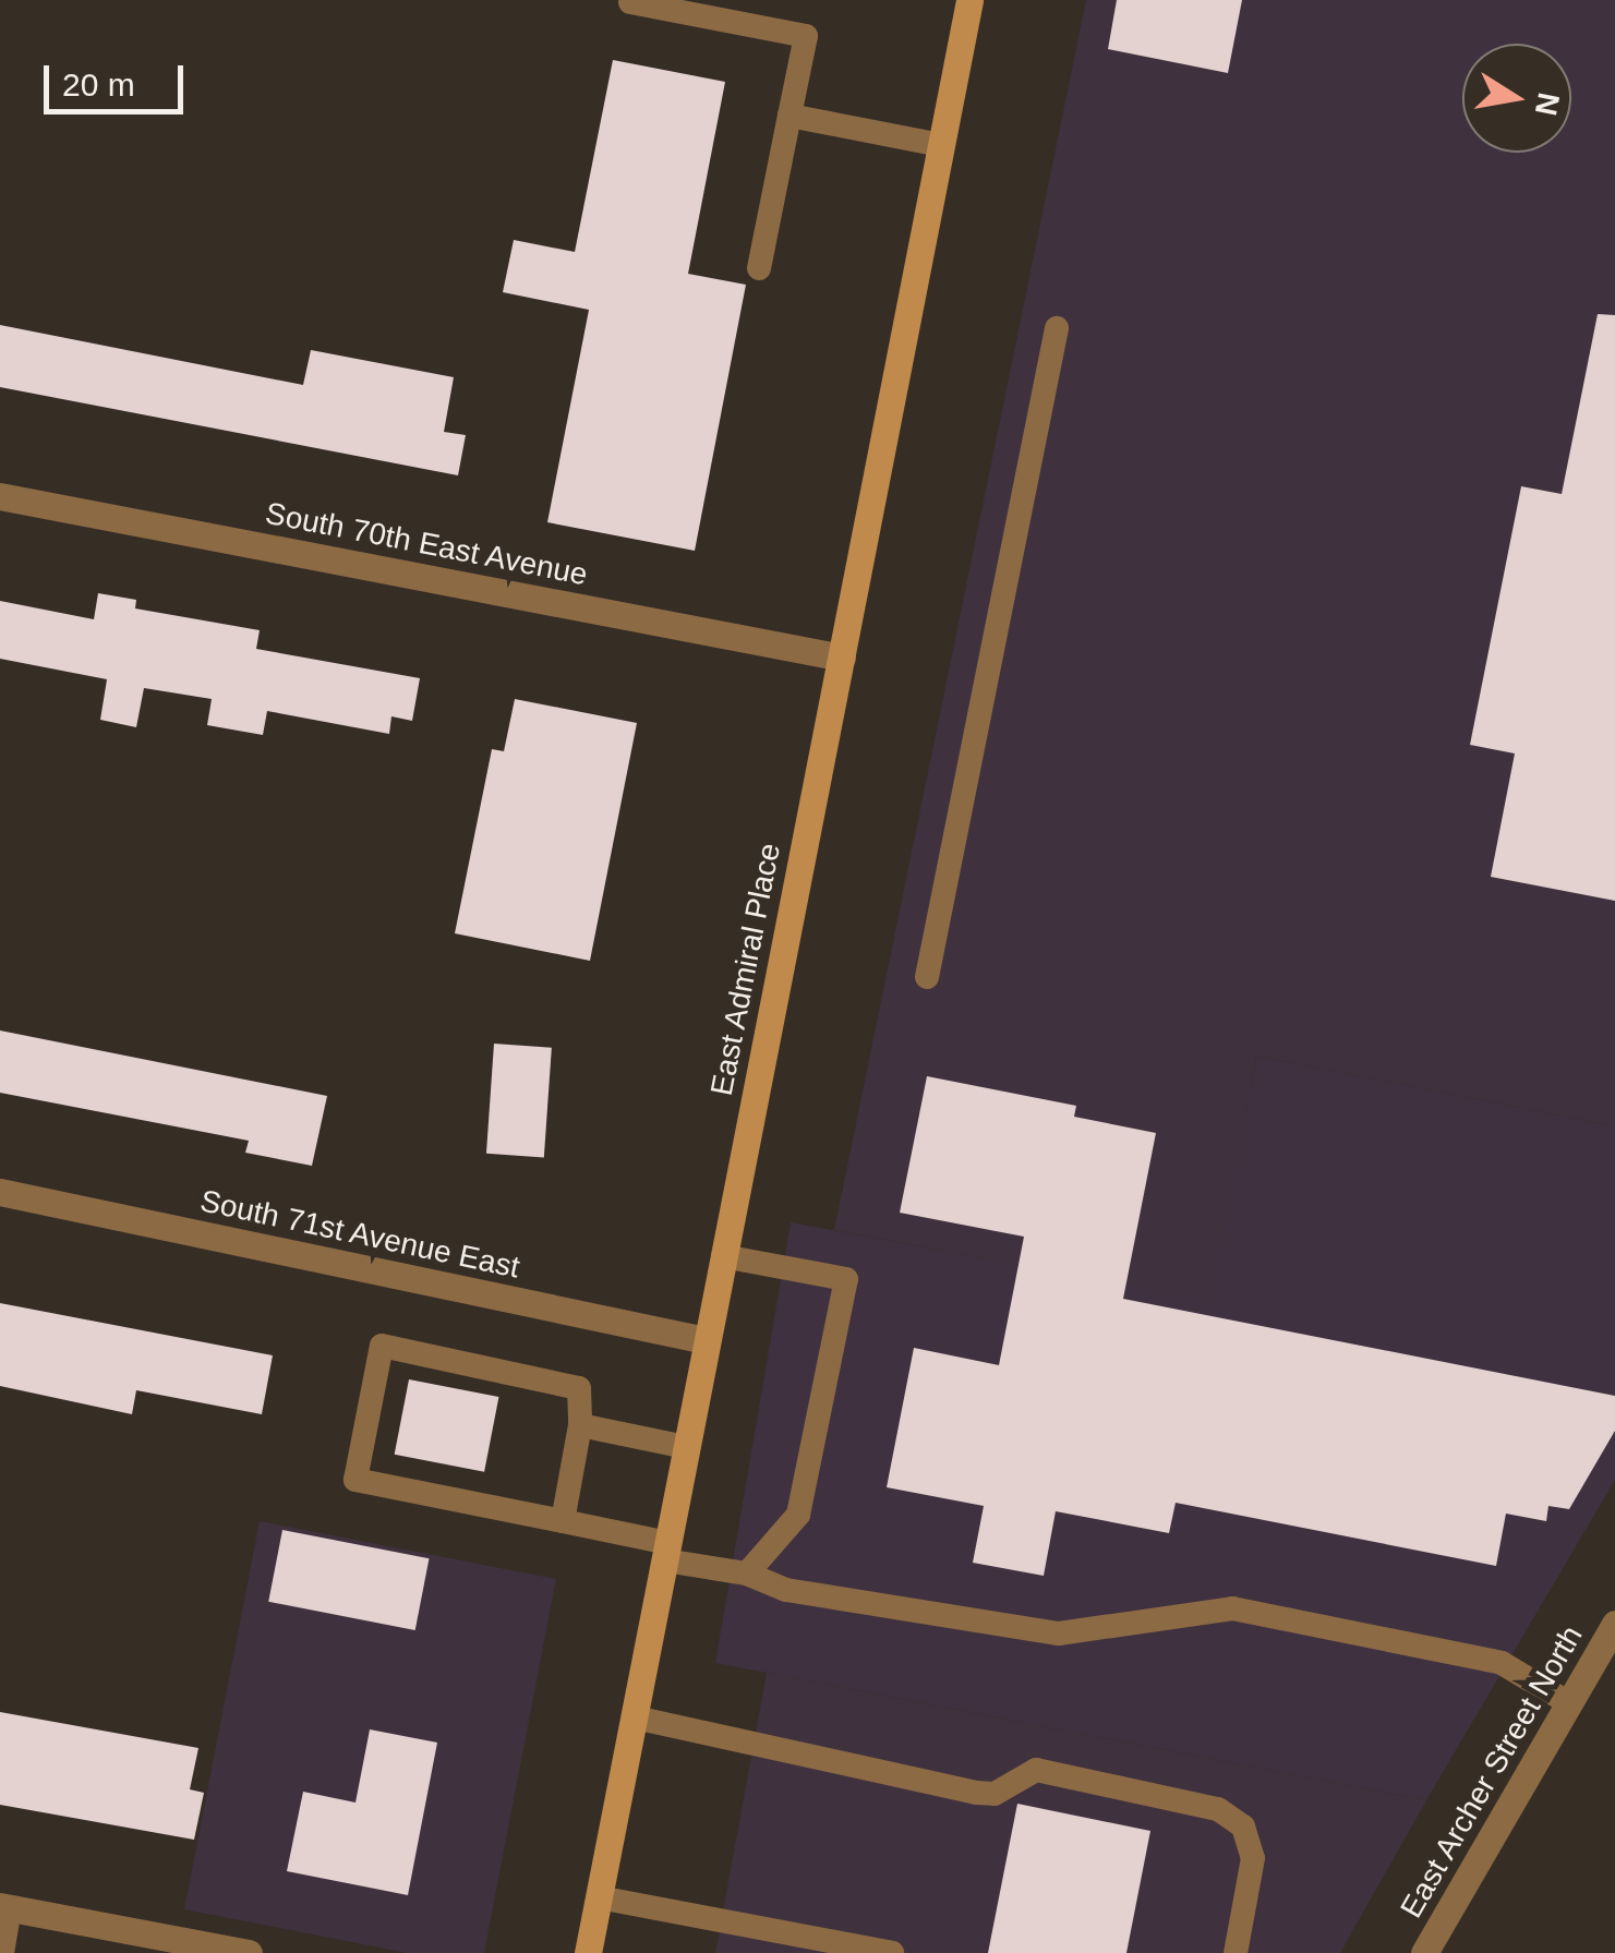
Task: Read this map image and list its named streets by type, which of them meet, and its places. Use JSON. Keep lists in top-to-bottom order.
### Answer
{
  "streets": {
    "main road": ["East Admiral Place"],
    "street": ["South 70th East Avenue", "South 71st Avenue East", "East Archer Street North"]
  },
  "crossings": [
    ["South 70th East Avenue", "East Admiral Place"],
    ["East Admiral Place", "South 71st Avenue East"]
  ],
  "scale_bar": "20 m",
  "north": "right"
}
